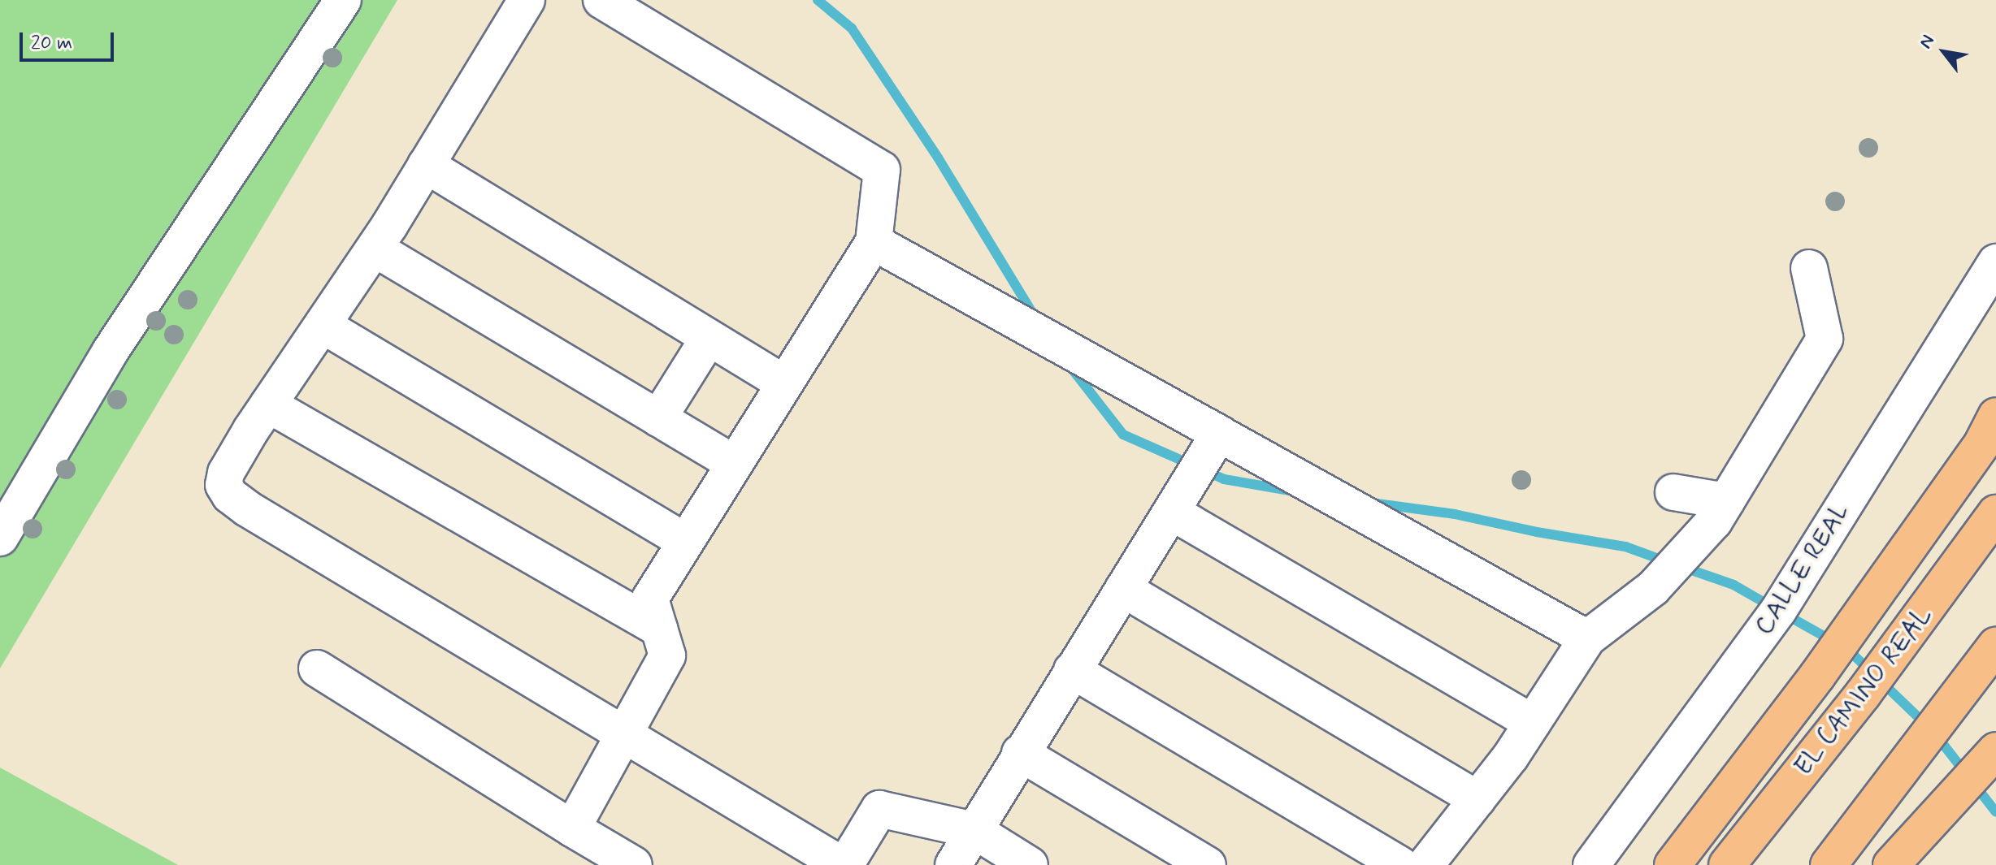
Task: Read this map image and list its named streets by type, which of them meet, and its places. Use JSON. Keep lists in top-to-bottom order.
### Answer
{
  "streets": {
    "highway": ["EL CAMINO REAL"],
    "street": ["CALLE REAL"]
  },
  "scale_bar": "20 m",
  "north": "top left"
}
